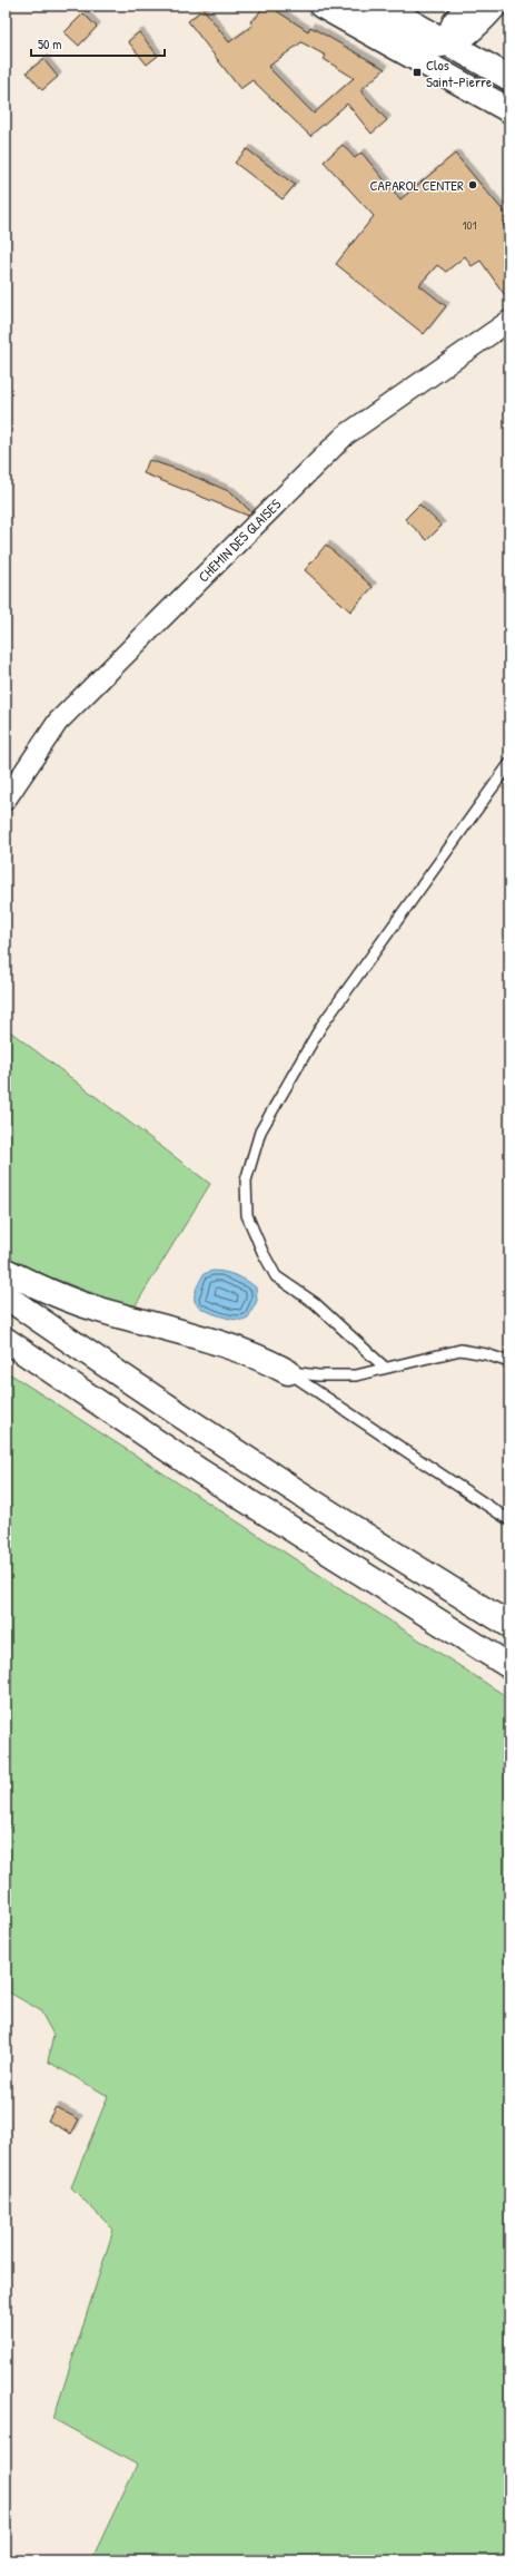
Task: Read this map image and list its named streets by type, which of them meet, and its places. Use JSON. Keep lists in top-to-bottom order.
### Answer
{
  "streets": {
    "street": ["CHEMIN DES GLAISES"]
  },
  "places": {
    "transit": ["Clos Saint-Pierre"],
    "other": ["CAPAROL CENTER"]
  },
  "house_numbers": ["101"],
  "scale_bar": "50 m"
}
